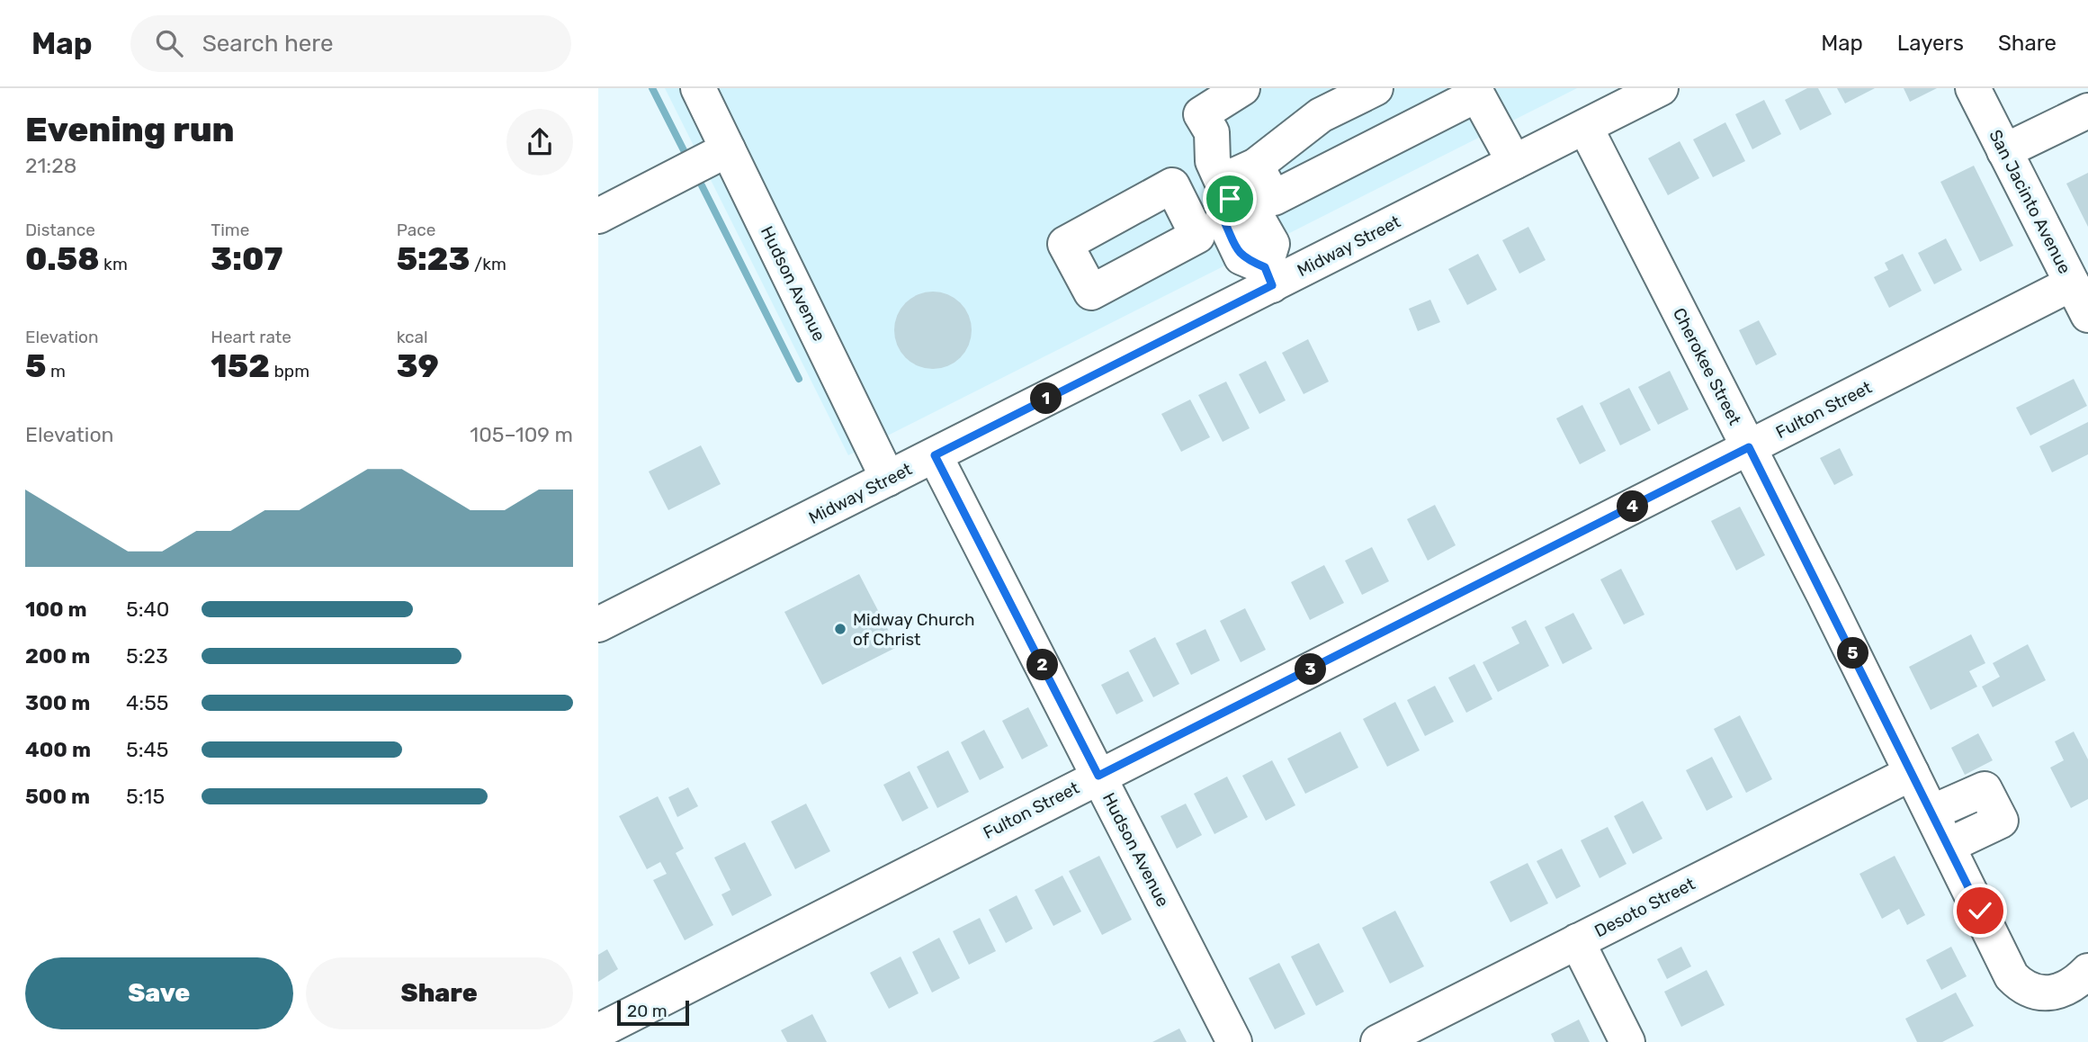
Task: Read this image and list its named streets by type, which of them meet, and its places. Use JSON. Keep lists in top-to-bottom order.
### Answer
{
  "streets": {
    "street": [
      "San Jacinto Avenue",
      "Midway Street",
      "Hudson Avenue",
      "Cherokee Street",
      "Fulton Street",
      "Desoto Street"
    ]
  },
  "crossings": [
    ["San Jacinto Avenue", "Fulton Street"],
    ["Midway Street", "Hudson Avenue"],
    ["Midway Street", "Cherokee Street"],
    ["Hudson Avenue", "Fulton Street"],
    ["Cherokee Street", "Fulton Street"],
    ["Cherokee Street", "Desoto Street"]
  ],
  "places": ["Midway Church of Christ"],
  "scale_bar": "20 m",
  "page": {
    "header": "Map",
    "search": "Search here",
    "nav": ["Map", "Layers", "Share"],
    "heading": ["Evening run", "21:28"],
    "stats": [
      ["Distance", "0.58 km"],
      ["Time", "3:07"],
      ["Pace", "5:23 /km"],
      ["Elevation", "5 m"],
      ["Heart rate", "152 bpm"],
      ["kcal", "39"]
    ],
    "pins": [
      "1",
      "4",
      "5",
      "2",
      "3"
    ],
    "chart": ["Elevation", "105–109 m"],
    "list": [
      {
        "name": "100 m",
        "note": "5:40"
      },
      {
        "name": "200 m",
        "note": "5:23"
      },
      {
        "name": "300 m",
        "note": "4:55"
      },
      {
        "name": "400 m",
        "note": "5:45"
      },
      {
        "name": "500 m",
        "note": "5:15"
      }
    ],
    "buttons": ["Save", "Share"],
    "scale": "20 m"
  }
}
